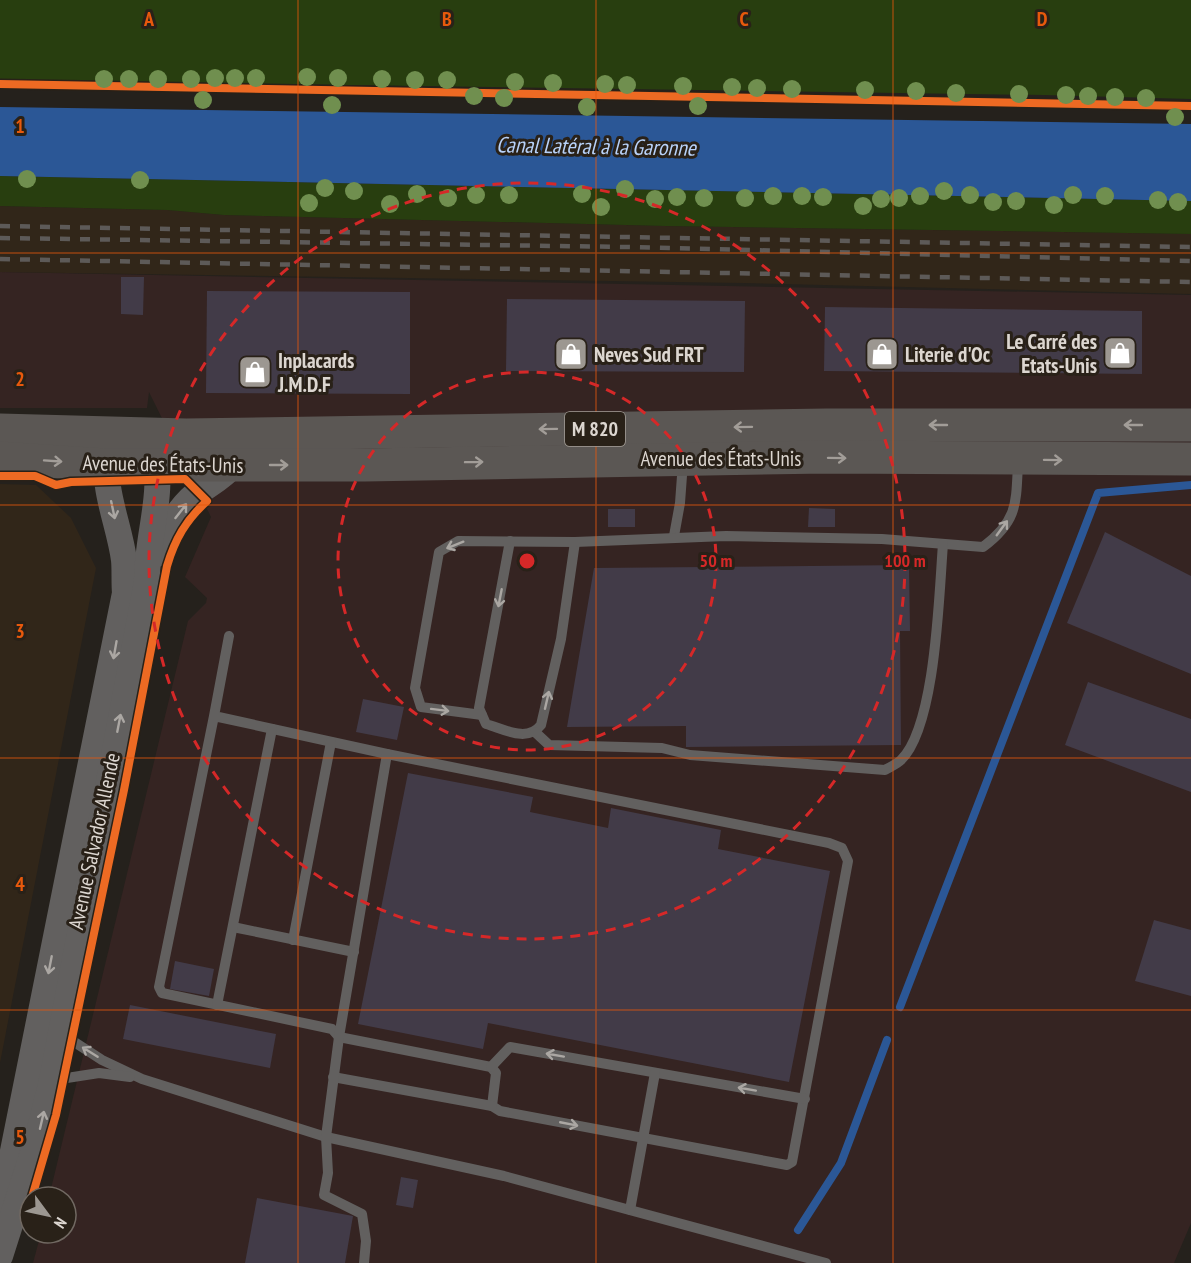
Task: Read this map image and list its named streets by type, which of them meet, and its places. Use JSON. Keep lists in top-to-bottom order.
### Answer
{
  "streets": {
    "main road": ["M 820", "Avenue des États-Unis"],
    "street": ["Avenue Salvador Allende"]
  },
  "crossings": [
    ["Avenue des États-Unis", "Avenue Salvador Allende"]
  ],
  "water": ["Canal Latéral à la Garonne"],
  "places": {
    "shop": [
      "Le Carré des Etats-Unis",
      "Neves Sud FRT",
      "Literie d'Oc",
      "Inplacards J.M.D.F"
    ]
  },
  "north": "bottom right",
  "grid": {
    "columns": [
      "A",
      "B",
      "C",
      "D"
    ],
    "rows": [
      "1",
      "2",
      "3",
      "4",
      "5"
    ]
  },
  "rings": ["50 m", "100 m"]
}
